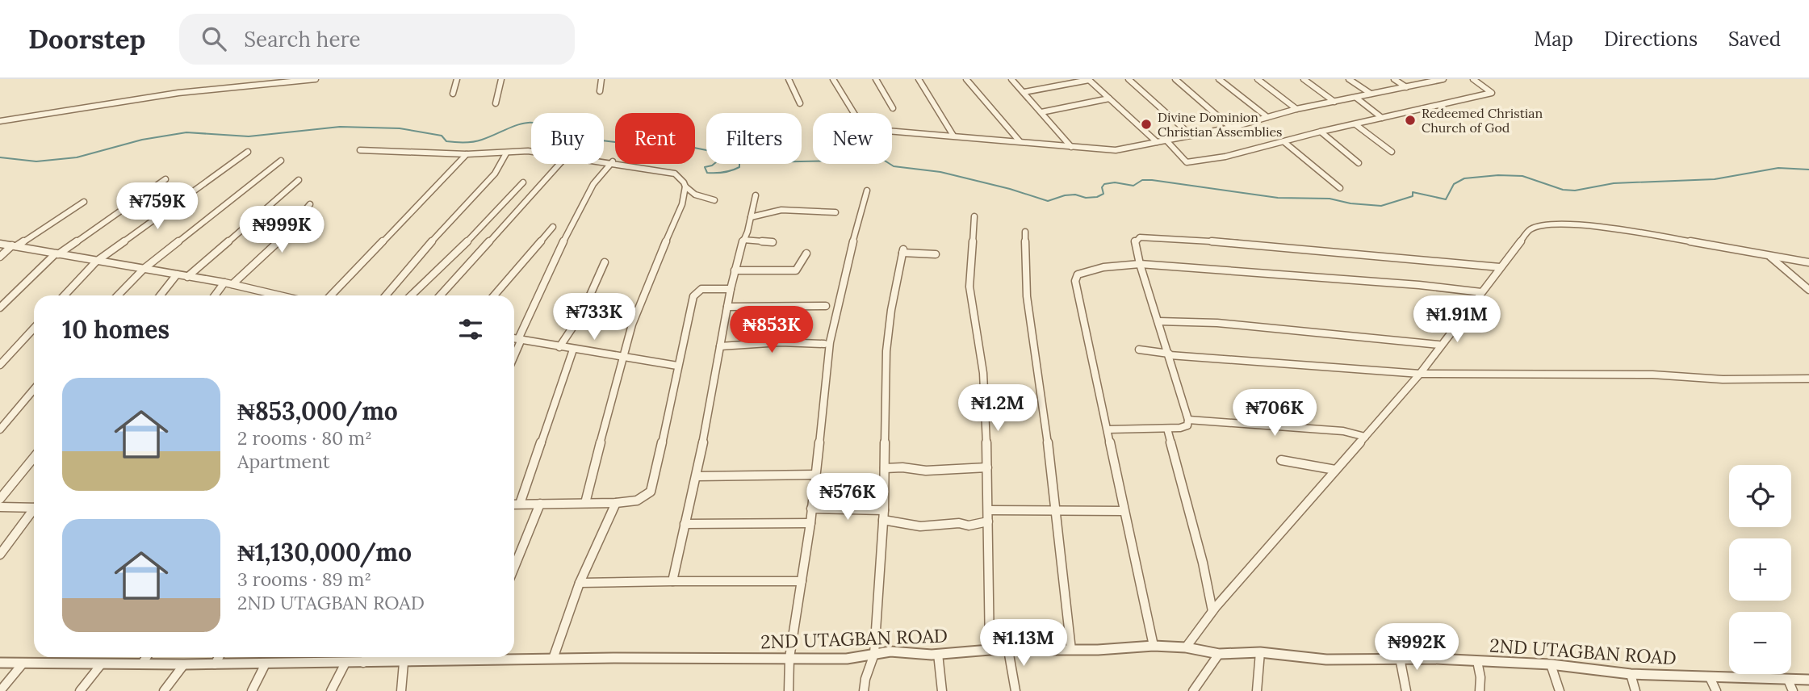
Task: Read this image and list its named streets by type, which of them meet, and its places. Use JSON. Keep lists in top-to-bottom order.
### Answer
{
  "streets": {
    "street": ["2ND UTAGBAN ROAD"]
  },
  "places": ["Redeemed Christian Church of God", "Divine Dominion Christian Assemblies"],
  "page": {
    "header": "Doorstep",
    "search": "Search here",
    "nav": ["Map", "Directions", "Saved"],
    "chip": [
      "Buy",
      "Rent",
      "Filters",
      "New"
    ],
    "price": [
      "₦759K",
      "₦999K",
      "₦733K",
      "₦1.91M",
      "₦853K",
      "₦1.2M",
      "₦706K",
      "₦576K",
      "₦1.13M",
      "₦992K"
    ],
    "heading": "10 homes",
    "list": [
      {
        "name": "₦853,000/mo",
        "note": "2 rooms · 80 m² · Apartment"
      },
      {
        "name": "₦1,130,000/mo",
        "note": "3 rooms · 89 m² · 2ND UTAGBAN ROAD"
      }
    ],
    "map_buttons": ["+", "−"]
  }
}
